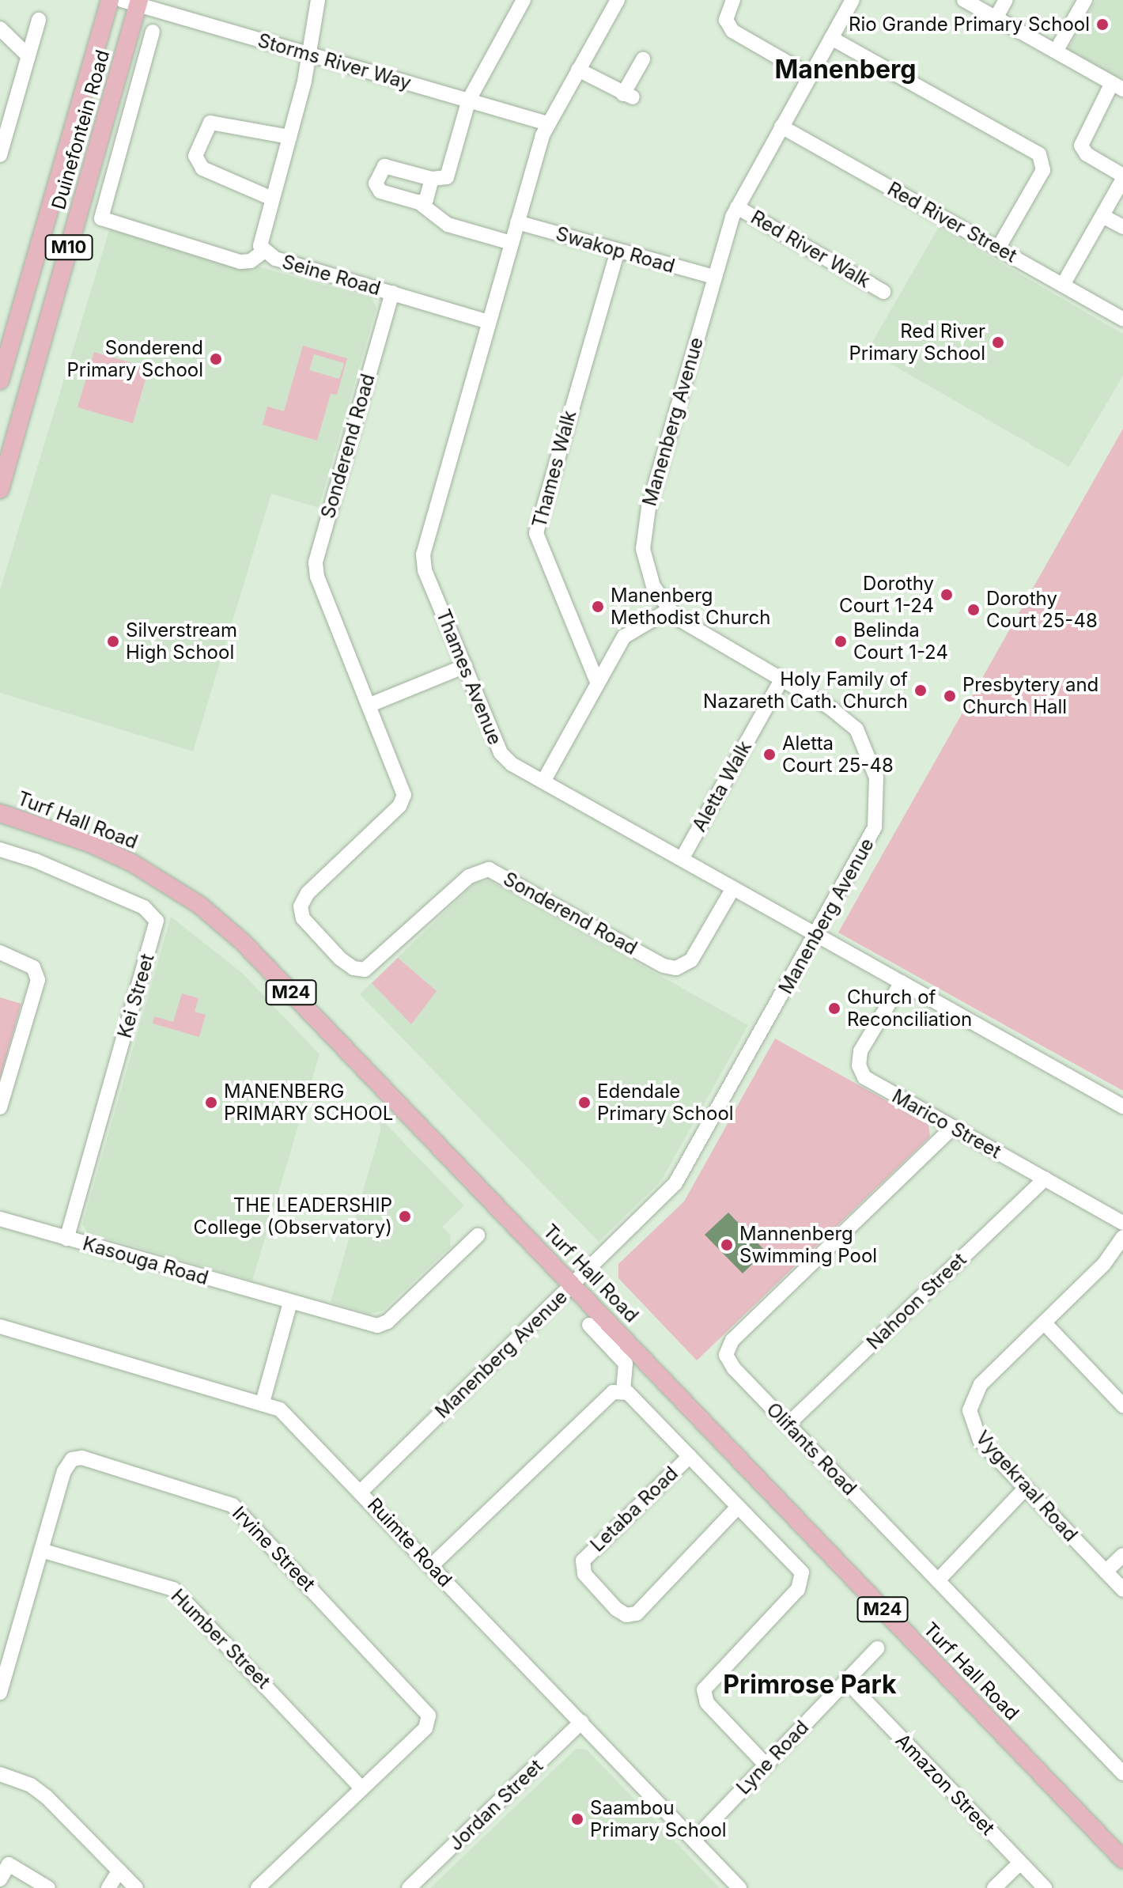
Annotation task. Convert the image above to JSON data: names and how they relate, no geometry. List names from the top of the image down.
{
  "streets": {
    "main road": [
      "Duinefontein Road",
      "M10",
      "Turf Hall Road",
      "M24"
    ],
    "street": [
      "Storms River Way",
      "Red River Street",
      "Red River Walk",
      "Swakop Road",
      "Seine Road",
      "Manenberg Avenue",
      "Sonderend Road",
      "Thames Walk",
      "Thames Avenue",
      "Aletta Walk",
      "Kei Street",
      "Marico Street",
      "Kasouga Road",
      "Nahoon Street",
      "Olifants Road",
      "Vygekraal Road",
      "Letaba Road",
      "Ruimte Road",
      "Irvine Street",
      "Humber Street",
      "Lyne Road",
      "Amazon Street",
      "Jordan Street"
    ]
  },
  "crossings": [
    ["Storms River Way", "Duinefontein Road"],
    ["Storms River Way", "Seine Road"],
    ["Storms River Way", "Thames Avenue"],
    ["Red River Street", "Manenberg Avenue"],
    ["Red River Walk", "Manenberg Avenue"],
    ["Swakop Road", "Manenberg Avenue"],
    ["Swakop Road", "Thames Walk"],
    ["Swakop Road", "Thames Avenue"],
    ["Seine Road", "Sonderend Road"],
    ["Seine Road", "Thames Avenue"],
    ["Manenberg Avenue", "Thames Avenue"],
    ["Manenberg Avenue", "Aletta Walk"],
    ["Manenberg Avenue", "Turf Hall Road"],
    ["Manenberg Avenue", "Ruimte Road"],
    ["Sonderend Road", "Thames Avenue"],
    ["Thames Avenue", "Aletta Walk"],
    ["Thames Avenue", "Marico Street"],
    ["Kei Street", "Kasouga Road"],
    ["Marico Street", "Nahoon Street"],
    ["Marico Street", "Olifants Road"],
    ["Nahoon Street", "Olifants Road"],
    ["Letaba Road", "Lyne Road"],
    ["Ruimte Road", "Lyne Road"],
    ["Ruimte Road", "Jordan Street"],
    ["Irvine Street", "Humber Street"],
    ["Lyne Road", "Amazon Street"]
  ],
  "districts": ["Manenberg", "Primrose Park"],
  "places": [
    "Rio Grande Primary School",
    "Red River Primary School",
    "Sonderend Primary School",
    "Dorothy Court 1-24",
    "Manenberg Methodist Church",
    "Dorothy Court 25-48",
    "Silverstream High School",
    "Belinda Court 1-24",
    "Holy Family of Nazareth Cath. Church",
    "Presbytery and Church Hall",
    "Aletta Court 25-48",
    "Church of Reconciliation",
    "MANENBERG PRIMARY SCHOOL",
    "Edendale Primary School",
    "THE LEADERSHIP College (Observatory)",
    "Mannenberg Swimming Pool",
    "Saambou Primary School"
  ]
}
